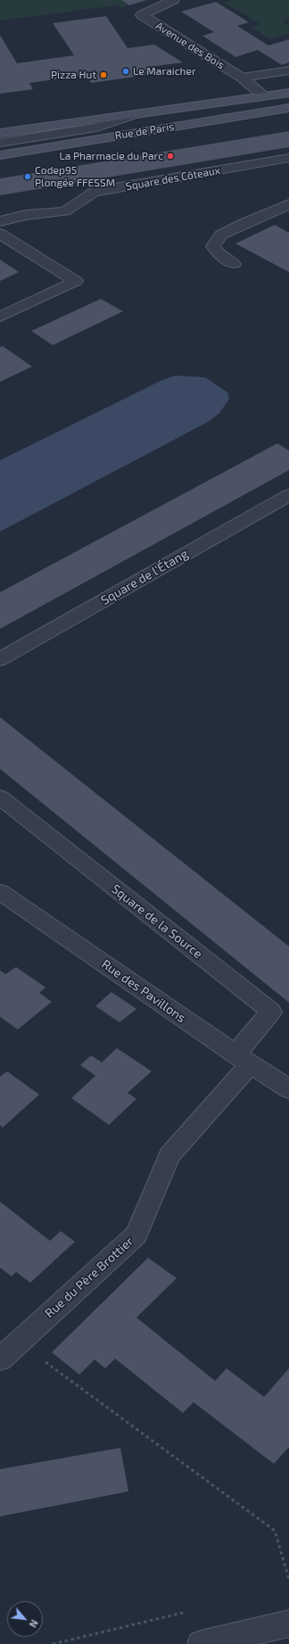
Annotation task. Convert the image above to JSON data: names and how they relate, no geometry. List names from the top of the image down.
{
  "streets": {
    "main road": ["Rue de Paris"],
    "street": [
      "Avenue des Bois",
      "Square des Côteaux",
      "Square de l'Étang",
      "Square de la Source",
      "Rue des Pavillons",
      "Rue du Père Brottier"
    ]
  },
  "crossings": [
    ["Avenue des Bois", "Rue de Paris"],
    ["Square de la Source", "Rue des Pavillons"],
    ["Square de la Source", "Rue du Père Brottier"],
    ["Rue des Pavillons", "Rue du Père Brottier"]
  ],
  "places": [
    "Le Maraicher",
    "Pizza Hut",
    "La Pharmacie du Parc",
    "Codep95 Plongée FFESSM"
  ],
  "north": "bottom right"
}
